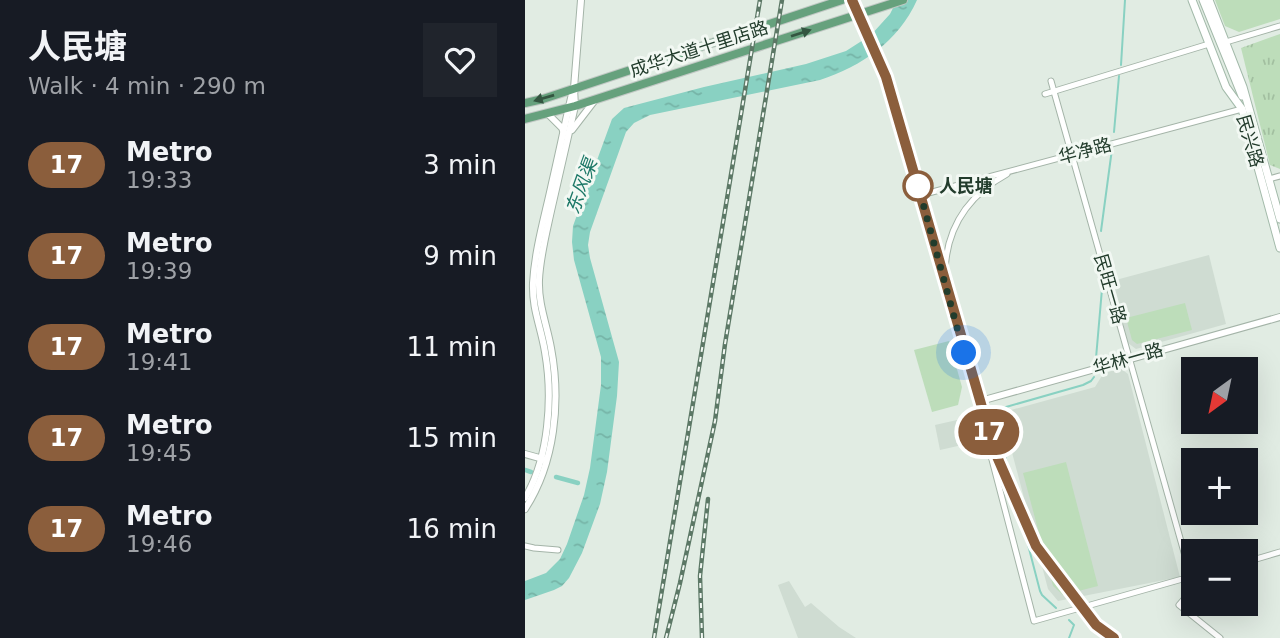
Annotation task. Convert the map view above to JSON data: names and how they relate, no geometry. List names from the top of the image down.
{
  "streets": {
    "main road": ["成华大道十里店路", "民兴路"],
    "street": ["华净路", "民旺一路", "华林一路"]
  },
  "crossings": [
    ["民兴路", "华净路"],
    ["华净路", "民旺一路"],
    ["民旺一路", "华林一路"]
  ],
  "water": ["东风渠"],
  "places": ["人民塘"],
  "lines": ["metro line 17"],
  "north": "bottom left",
  "page": {
    "heading": ["人民塘", "Walk · 4 min · 290 m"],
    "on_map": "17",
    "list": [
      {
        "mark": "17",
        "name": "Metro",
        "note": "19:33",
        "value": "3 min"
      },
      {
        "mark": "17",
        "name": "Metro",
        "note": "19:39",
        "value": "9 min"
      },
      {
        "mark": "17",
        "name": "Metro",
        "note": "19:41",
        "value": "11 min"
      },
      {
        "mark": "17",
        "name": "Metro",
        "note": "19:45",
        "value": "15 min"
      },
      {
        "mark": "17",
        "name": "Metro",
        "note": "19:46",
        "value": "16 min"
      }
    ],
    "map_buttons": ["+", "−"]
  }
}
